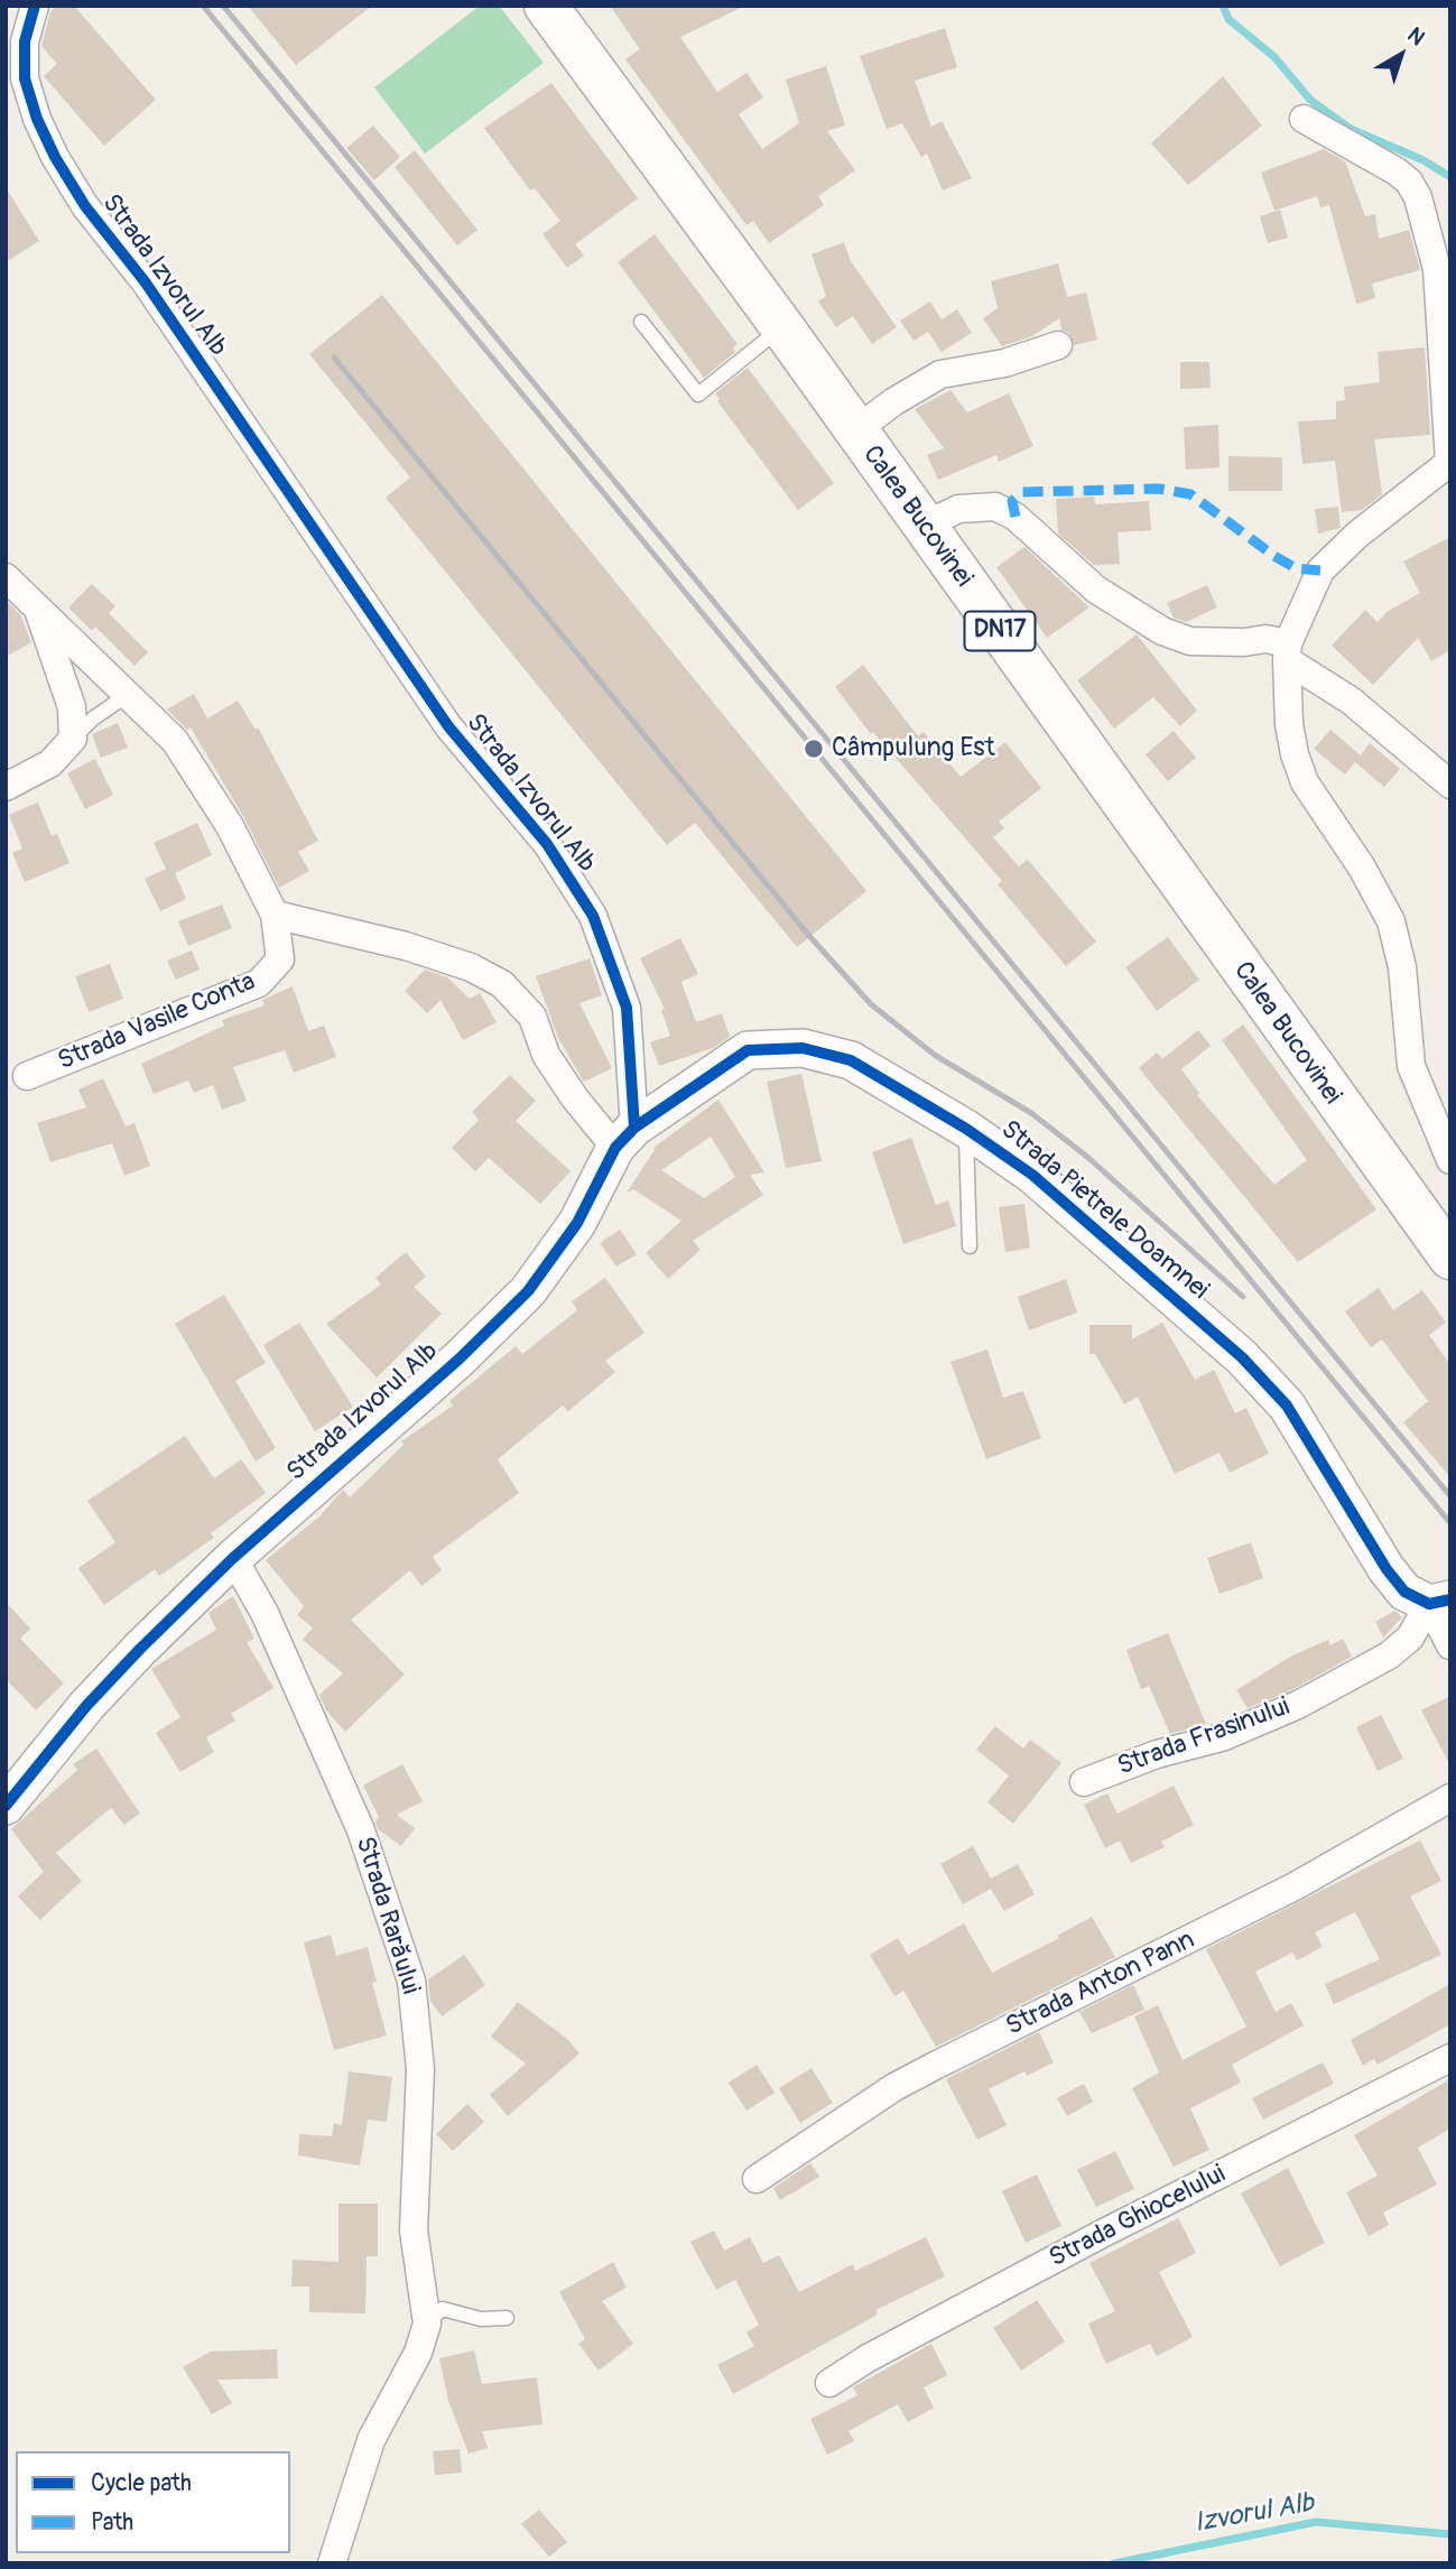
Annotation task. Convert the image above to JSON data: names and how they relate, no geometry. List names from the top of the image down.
{
  "streets": {
    "highway": ["Calea Bucovinei", "DN17"],
    "street": [
      "Strada Izvorul Alb",
      "Strada Vasile Conta",
      "Strada Pietrele Doamnei",
      "Strada Frasinului",
      "Strada Rarăului",
      "Strada Anton Pann",
      "Strada Ghiocelului"
    ]
  },
  "crossings": [
    ["Strada Izvorul Alb", "Strada Pietrele Doamnei"],
    ["Strada Izvorul Alb", "Strada Rarăului"],
    ["Strada Pietrele Doamnei", "Strada Frasinului"]
  ],
  "water": ["Izvorul Alb"],
  "places": ["Câmpulung Est"],
  "legend": ["Cycle path", "Path"],
  "north": "top right"
}
